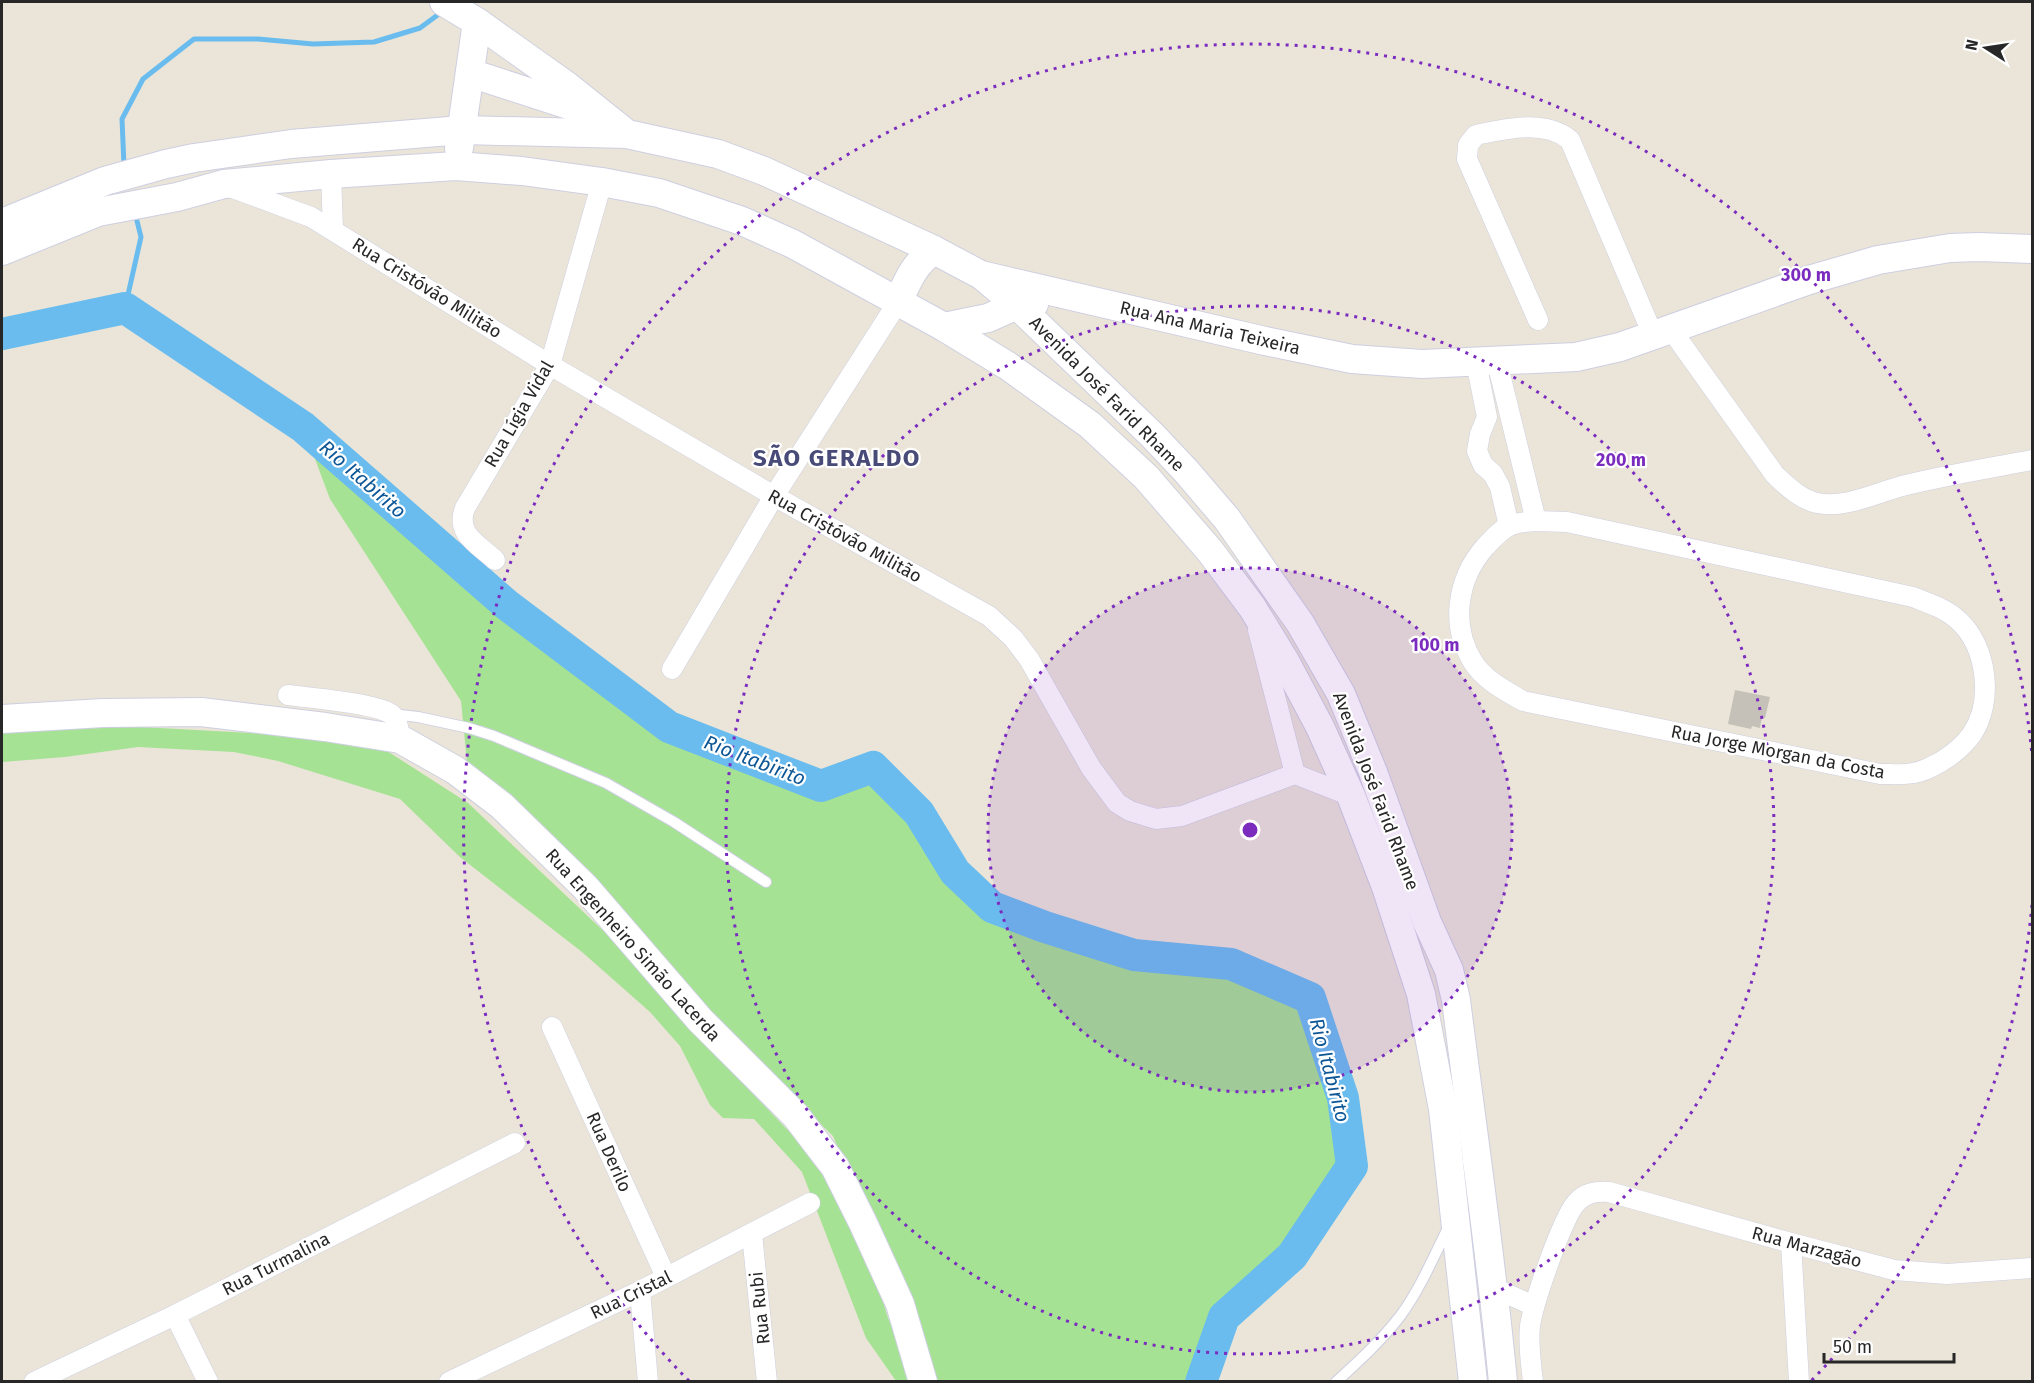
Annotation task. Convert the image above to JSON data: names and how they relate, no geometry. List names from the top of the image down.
{
  "streets": {
    "street": [
      "Rua Cristóvão Militão",
      "Rua Ana Maria Teixeira",
      "Avenida José Farid Rhame",
      "Rua Lígia Vidal",
      "Rua Jorge Morgan da Costa",
      "Rua Engenheiro Simão Lacerda",
      "Rua Derilo",
      "Rua Marzagão",
      "Rua Turmalina",
      "Rua Cristal",
      "Rua Rubi"
    ]
  },
  "crossings": [
    ["Rua Cristóvão Militão", "Rua Lígia Vidal"],
    ["Rua Ana Maria Teixeira", "Avenida José Farid Rhame"],
    ["Rua Derilo", "Rua Cristal"],
    ["Rua Cristal", "Rua Rubi"]
  ],
  "districts": ["SÃO GERALDO"],
  "water": ["Rio Itabirito"],
  "scale_bar": "50 m",
  "north": "left",
  "rings": ["300 m", "200 m", "100 m"]
}
